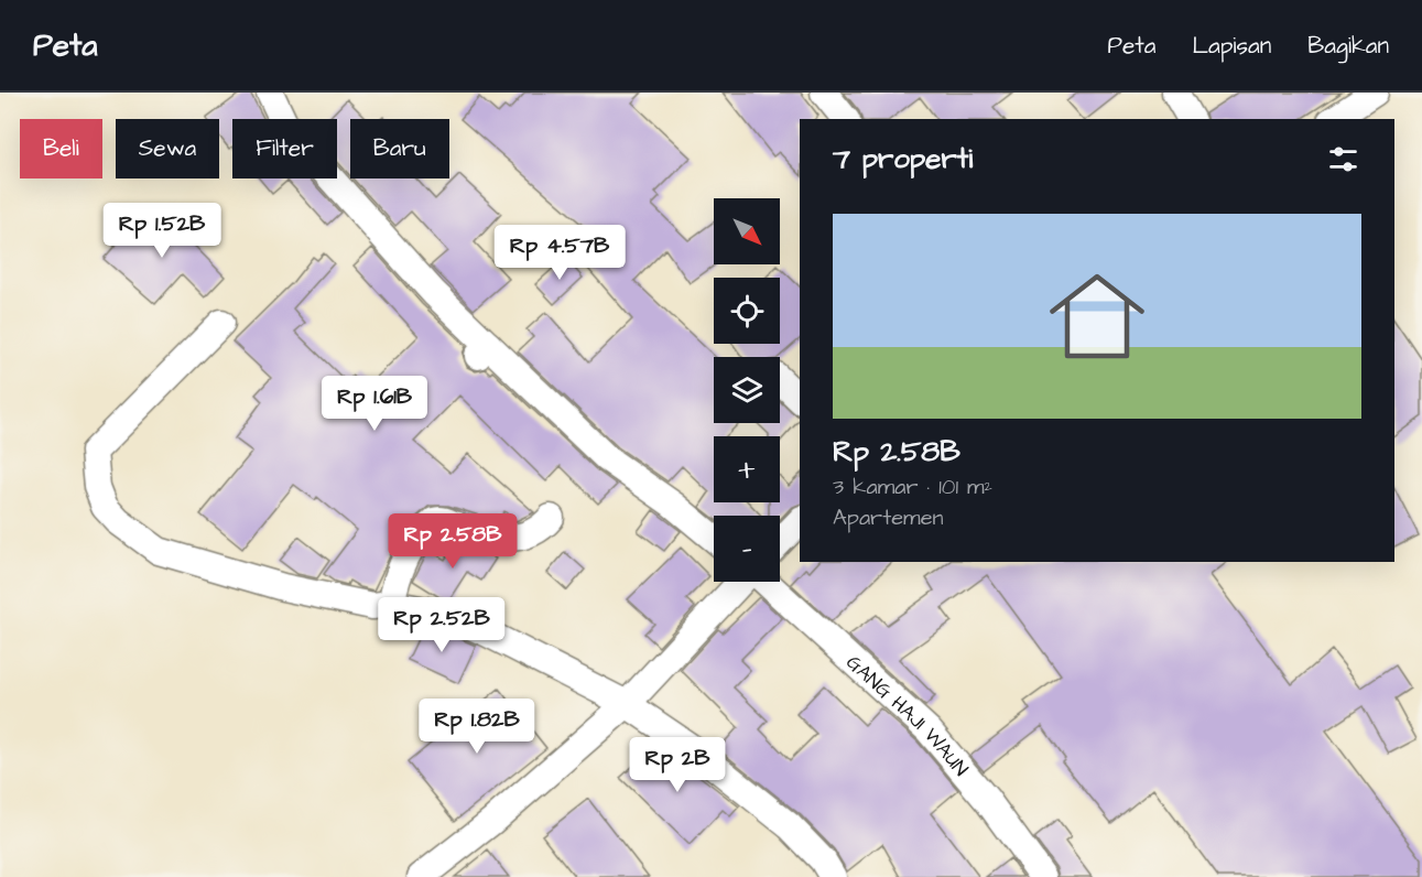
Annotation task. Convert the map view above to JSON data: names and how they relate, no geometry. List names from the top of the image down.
{
  "streets": {
    "street": ["GANG HAJI WAUN"]
  },
  "north": "bottom right",
  "page": {
    "header": "Peta",
    "nav": ["Peta", "Lapisan", "Bagikan"],
    "chip": [
      "Beli",
      "Sewa",
      "Filter",
      "Baru"
    ],
    "heading": "7 properti",
    "map_buttons": ["+", "−"],
    "list": [
      {
        "name": "Rp 2.58B",
        "note": "3 kamar · 101 m² · Apartemen"
      }
    ],
    "price": [
      "Rp 1.52B",
      "Rp 4.57B",
      "Rp 1.61B",
      "Rp 2.58B",
      "Rp 2.52B",
      "Rp 1.82B",
      "Rp 2B"
    ]
  }
}
